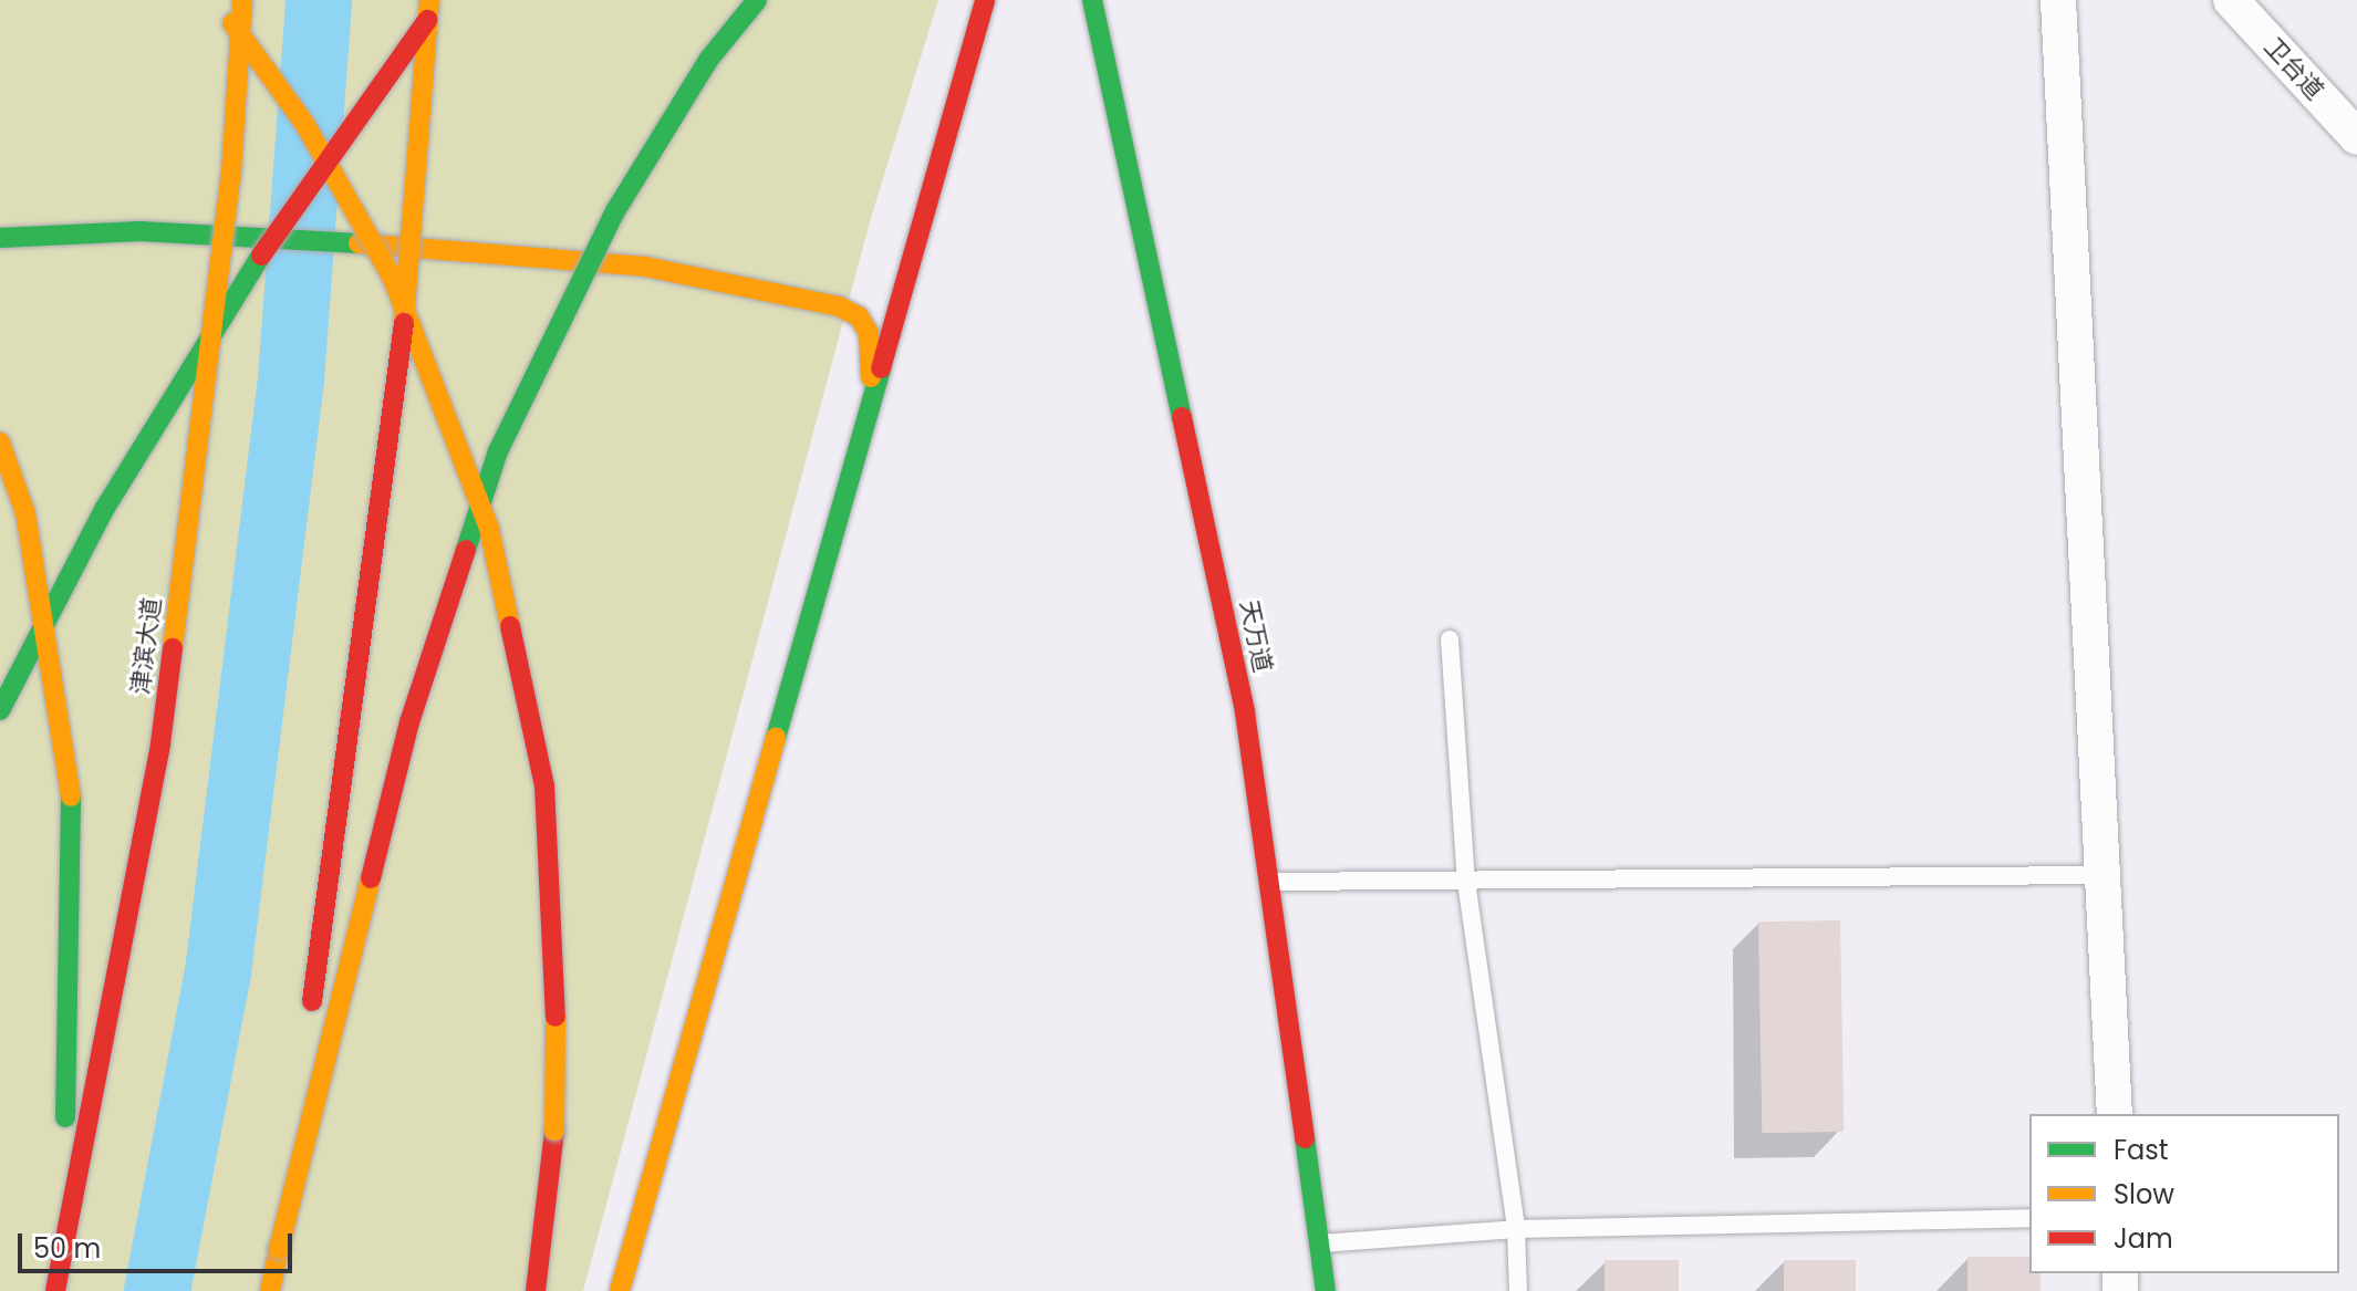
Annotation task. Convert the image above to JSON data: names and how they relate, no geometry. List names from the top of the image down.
{
  "streets": {
    "main road": ["天万道", "津滨大道"],
    "street": ["卫台道"]
  },
  "legend": ["Fast", "Slow", "Jam"],
  "scale_bar": "50 m"
}
